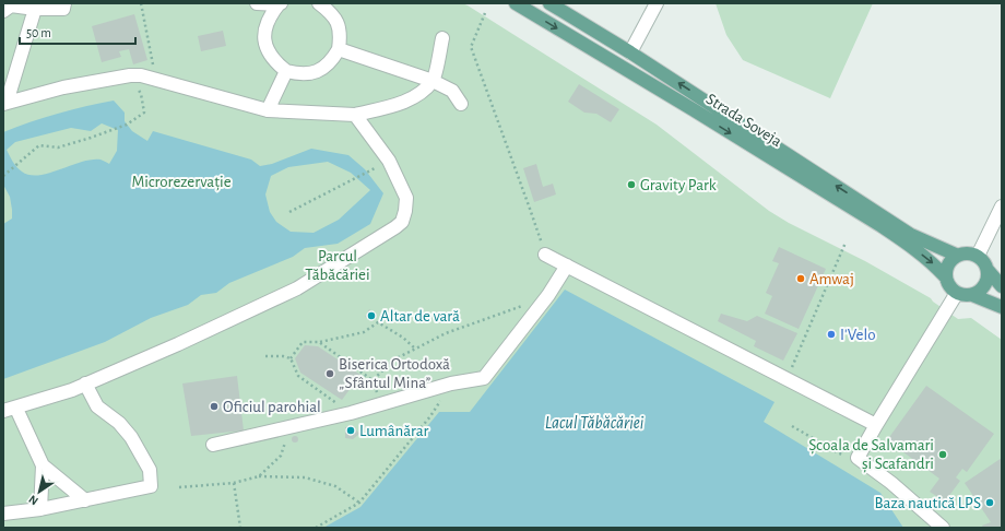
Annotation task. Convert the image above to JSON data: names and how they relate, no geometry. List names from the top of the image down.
{
  "streets": {
    "main road": ["Strada Soveja"]
  },
  "water": ["Lacul Tăbăcăriei"],
  "parks": ["Microrezervație", "Parcul Tăbăcăriei"],
  "places": [
    "Gravity Park",
    "Amwaj",
    "Altar de vară",
    "I'Velo",
    "Biserica Ortodoxă „Sfântul Mina”",
    "Oficiul parohial",
    "Lumânărar",
    "Școala de Salvamari și Scafandri",
    "Baza nautică LPS"
  ],
  "scale_bar": "50 m",
  "north": "bottom left"
}
